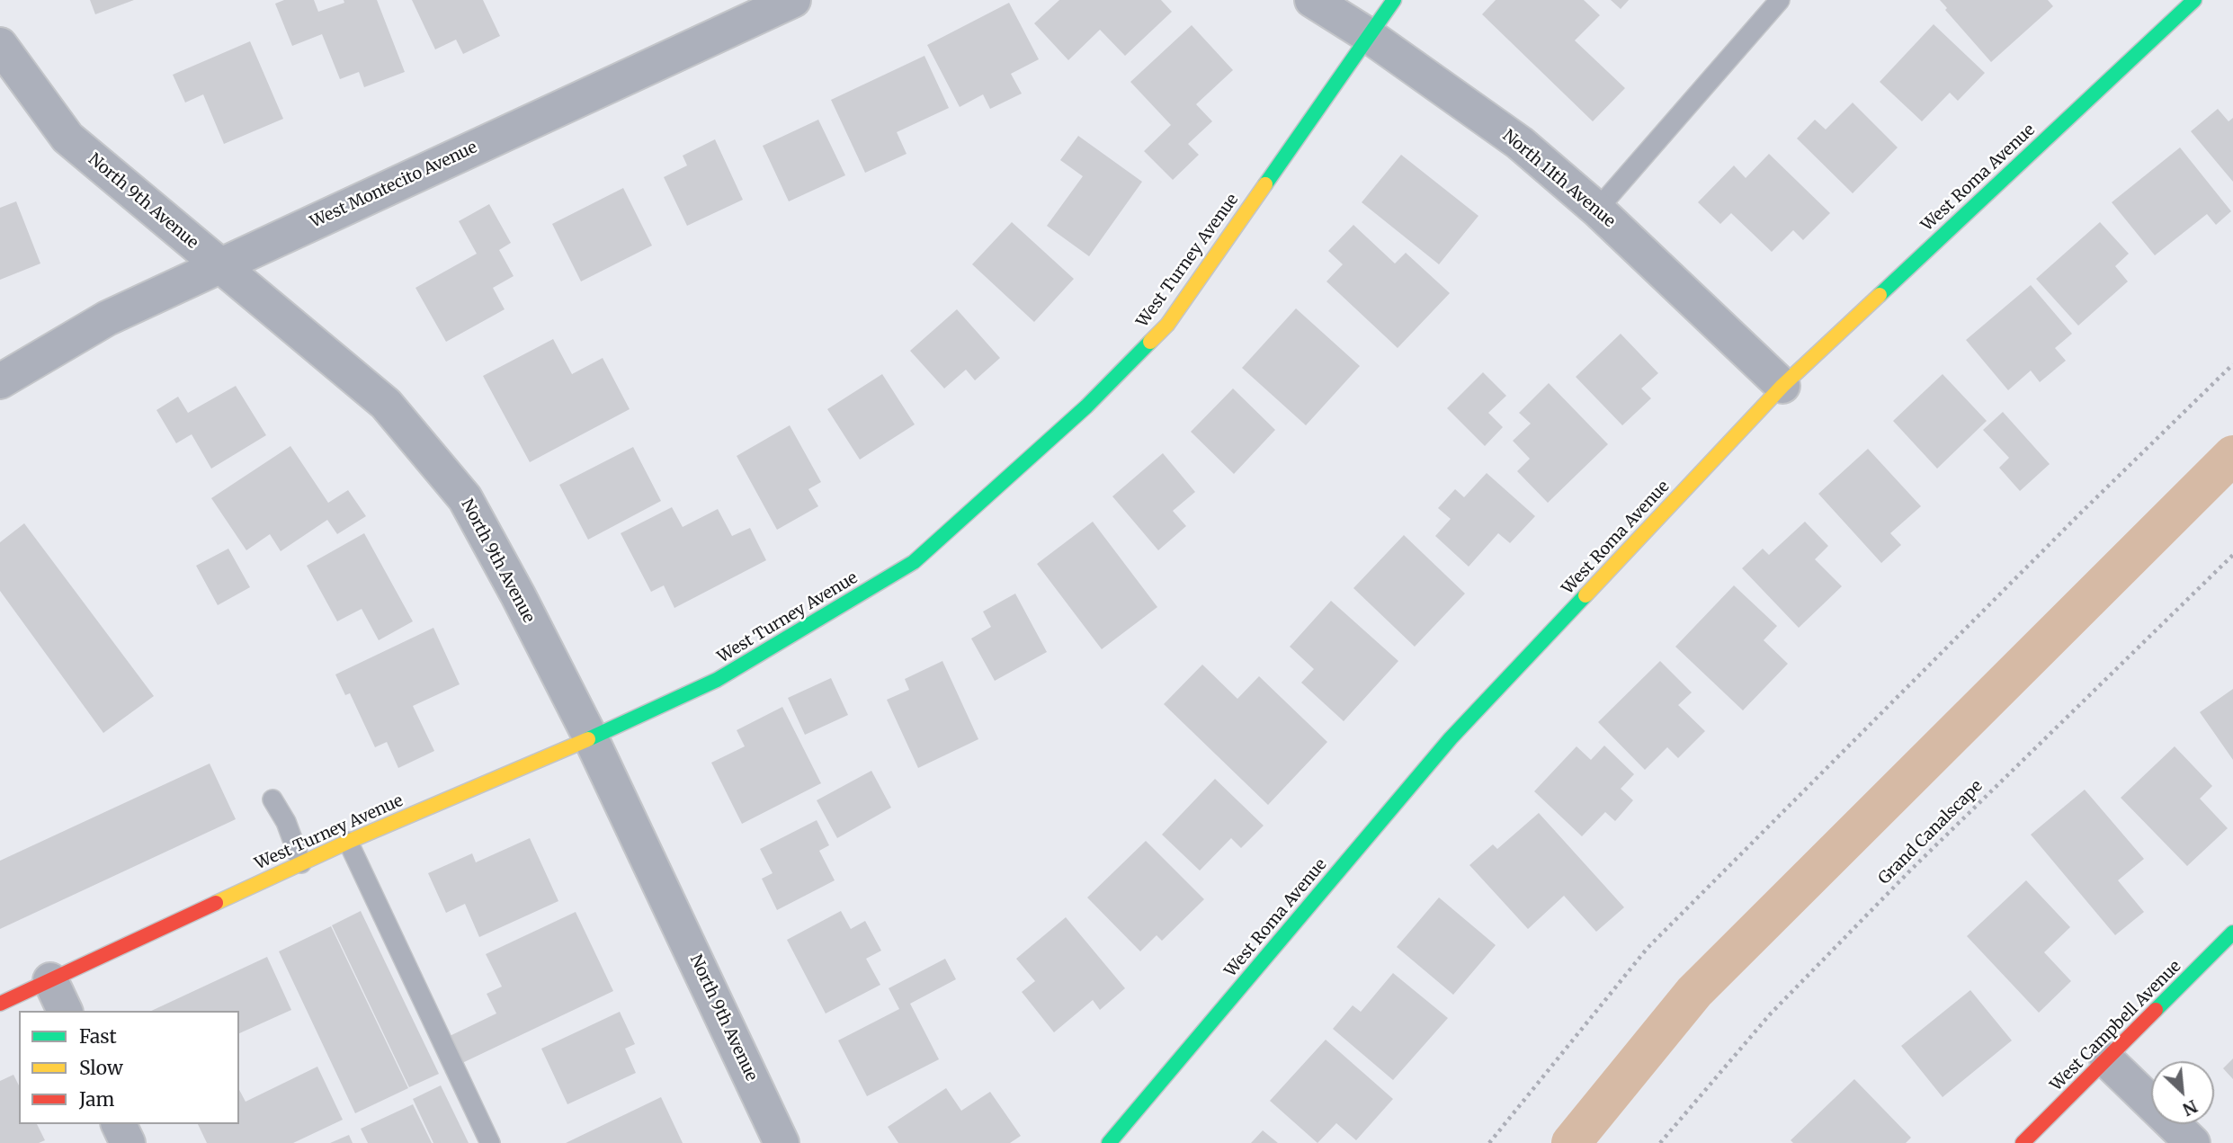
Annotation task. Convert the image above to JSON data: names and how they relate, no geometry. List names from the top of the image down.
{
  "streets": {
    "street": [
      "West Roma Avenue",
      "North 11th Avenue",
      "West Montecito Avenue",
      "North 9th Avenue",
      "West Turney Avenue",
      "West Campbell Avenue"
    ],
    "path": ["Grand Canalscape"]
  },
  "crossings": [
    ["West Roma Avenue", "North 11th Avenue"],
    ["North 11th Avenue", "West Turney Avenue"],
    ["West Montecito Avenue", "North 9th Avenue"],
    ["North 9th Avenue", "West Turney Avenue"]
  ],
  "legend": ["Fast", "Slow", "Jam"],
  "north": "bottom right"
}
